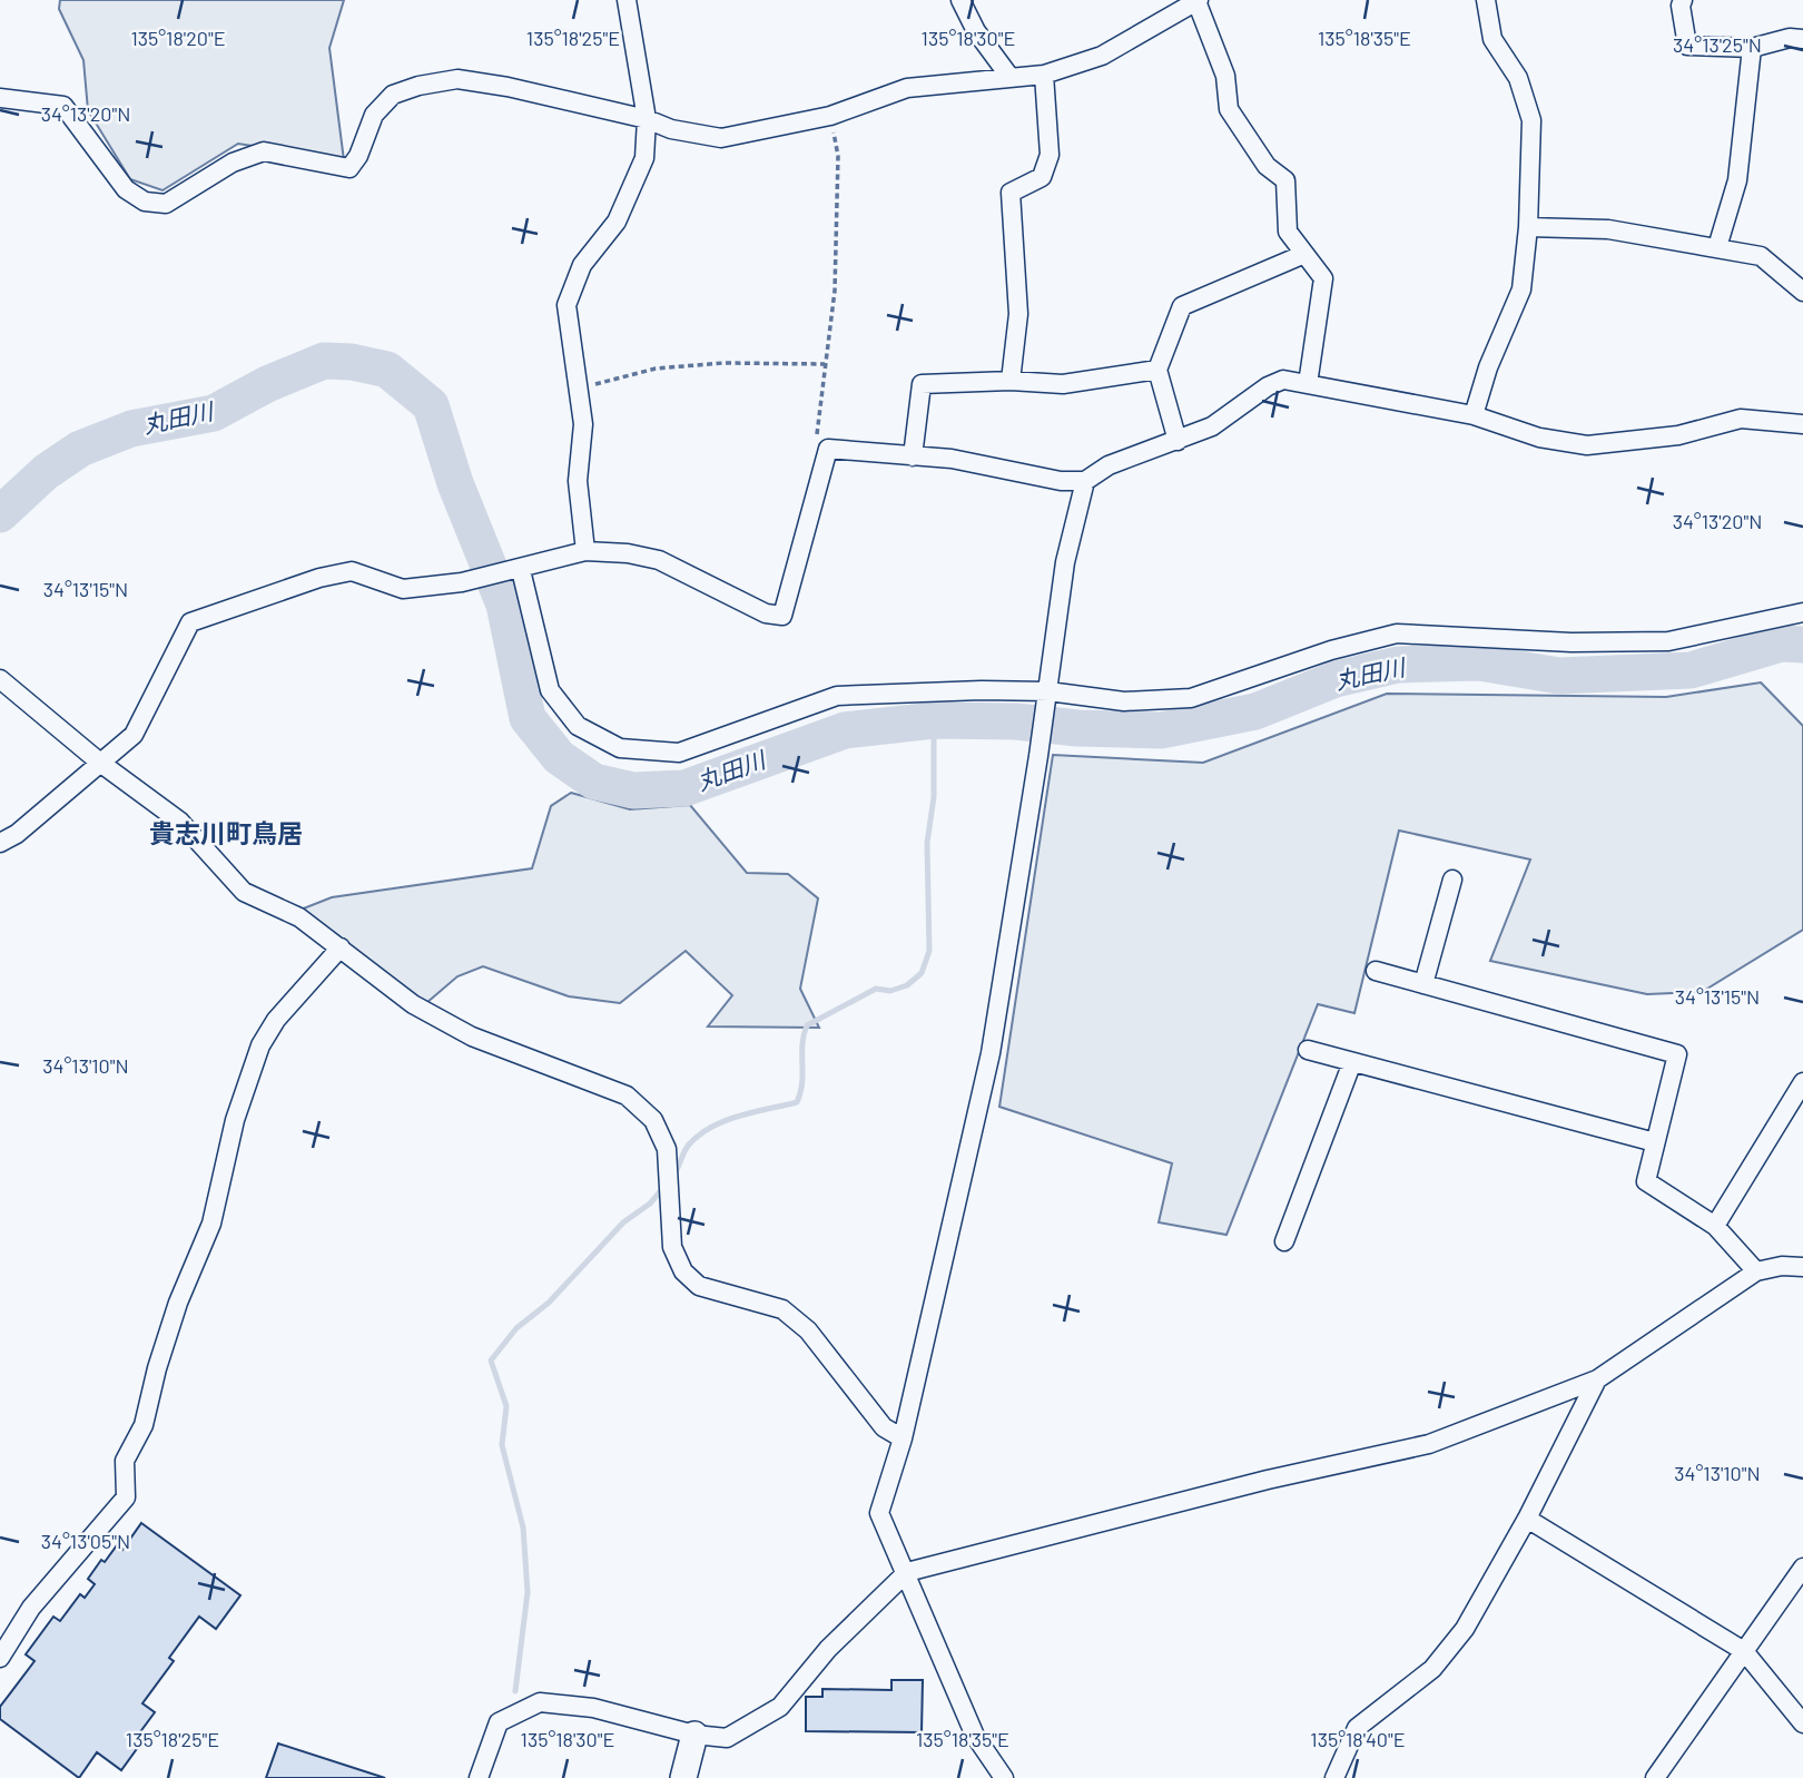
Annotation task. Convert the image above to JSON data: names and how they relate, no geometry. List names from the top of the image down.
{
  "districts": ["貴志川町鳥居"],
  "water": ["丸田川"],
  "coordinates": [
    "135°18'20\"E",
    "135°18'25\"E",
    "135°18'30\"E",
    "135°18'35\"E",
    "34°13'25\"N",
    "34°13'20\"N",
    "34°13'15\"N",
    "34°13'10\"N",
    "34°13'05\"N",
    "135°18'40\"E"
  ]
}
